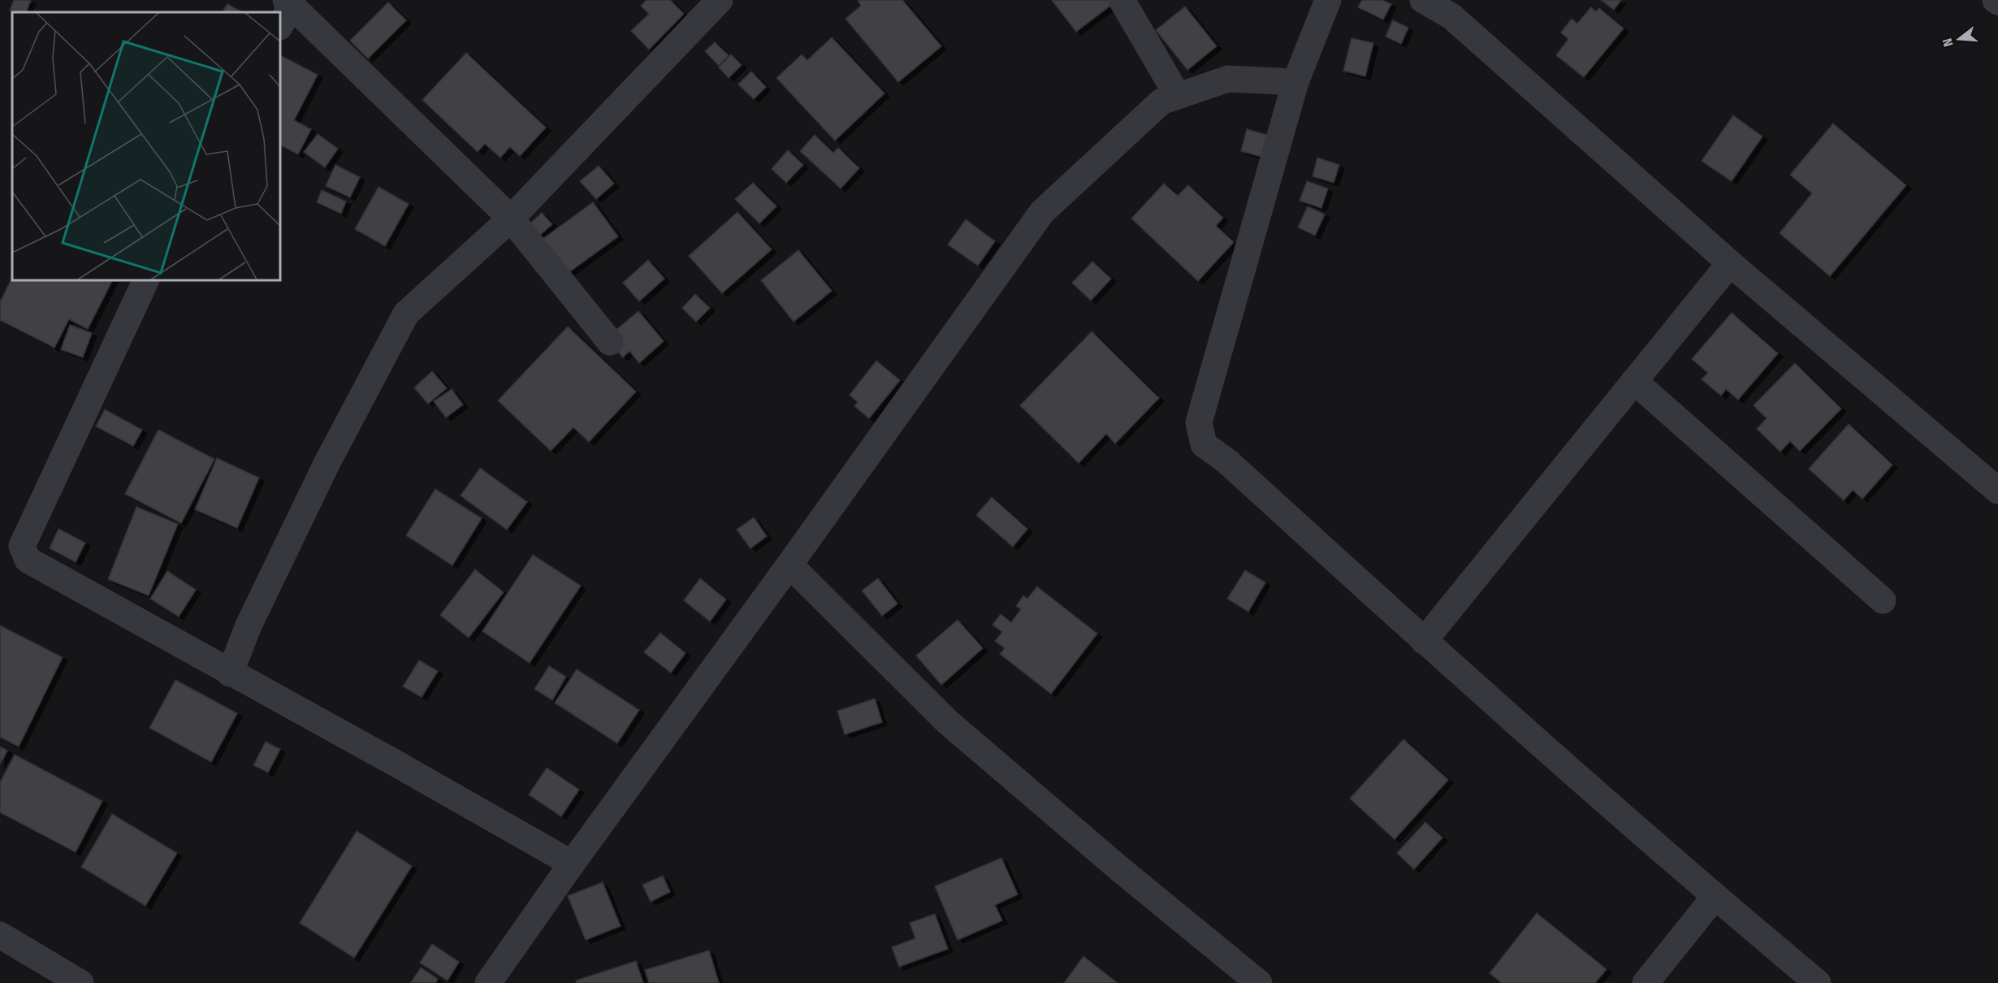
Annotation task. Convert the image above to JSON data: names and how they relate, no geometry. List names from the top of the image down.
{
  "north": "left"
}
